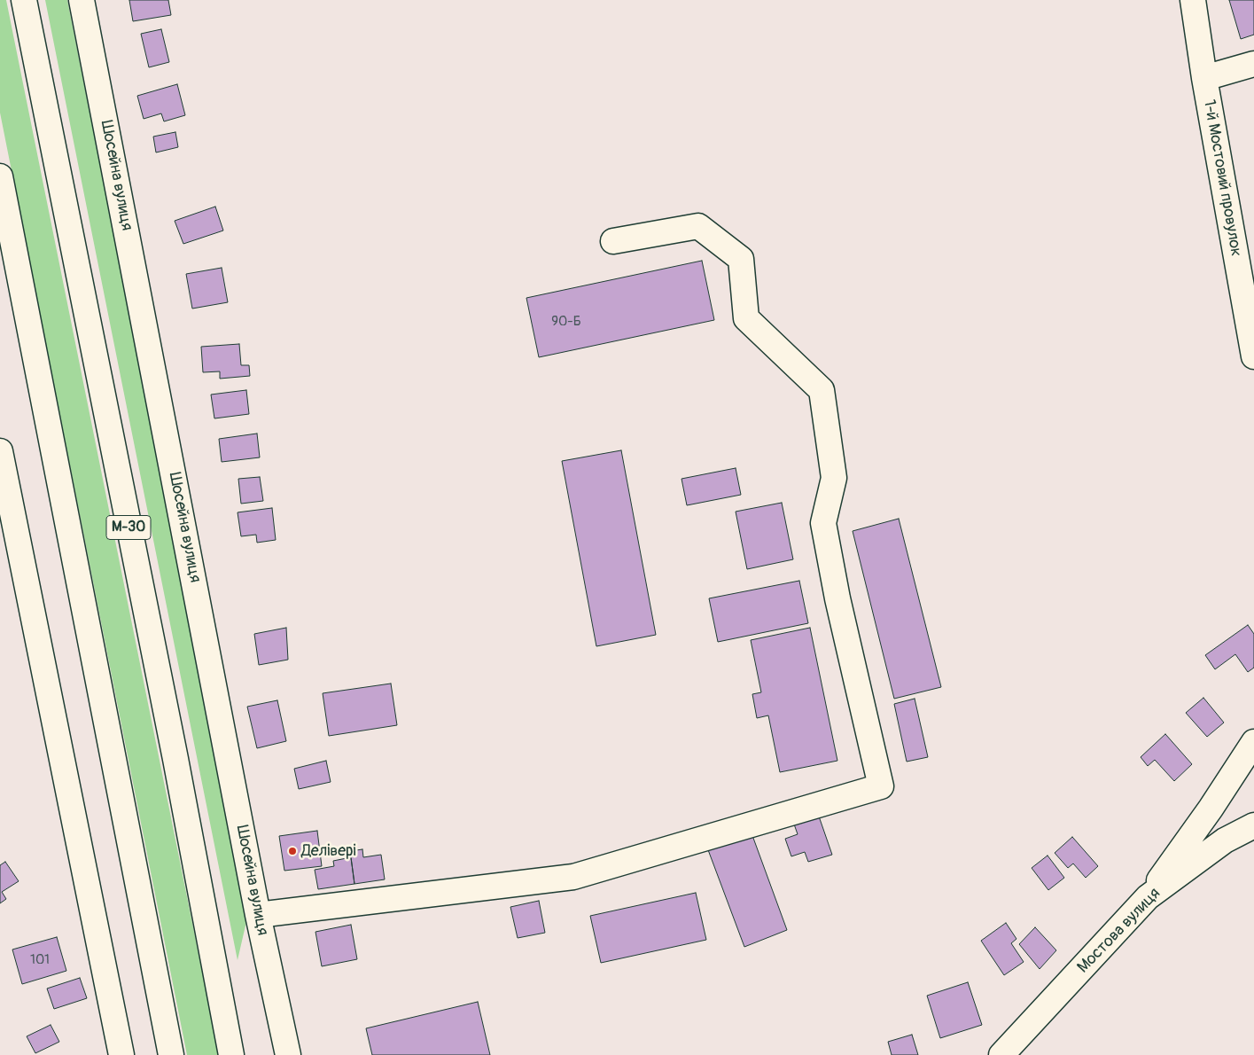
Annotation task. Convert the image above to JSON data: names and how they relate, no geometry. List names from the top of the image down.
{
  "streets": {
    "main road": [
      "Шосейна вулиця",
      "1-й Мостовий провулок",
      "М-30",
      "Мостова вулиця"
    ]
  },
  "places": ["Делівері"],
  "house_numbers": ["90-Б", "101"]
}
